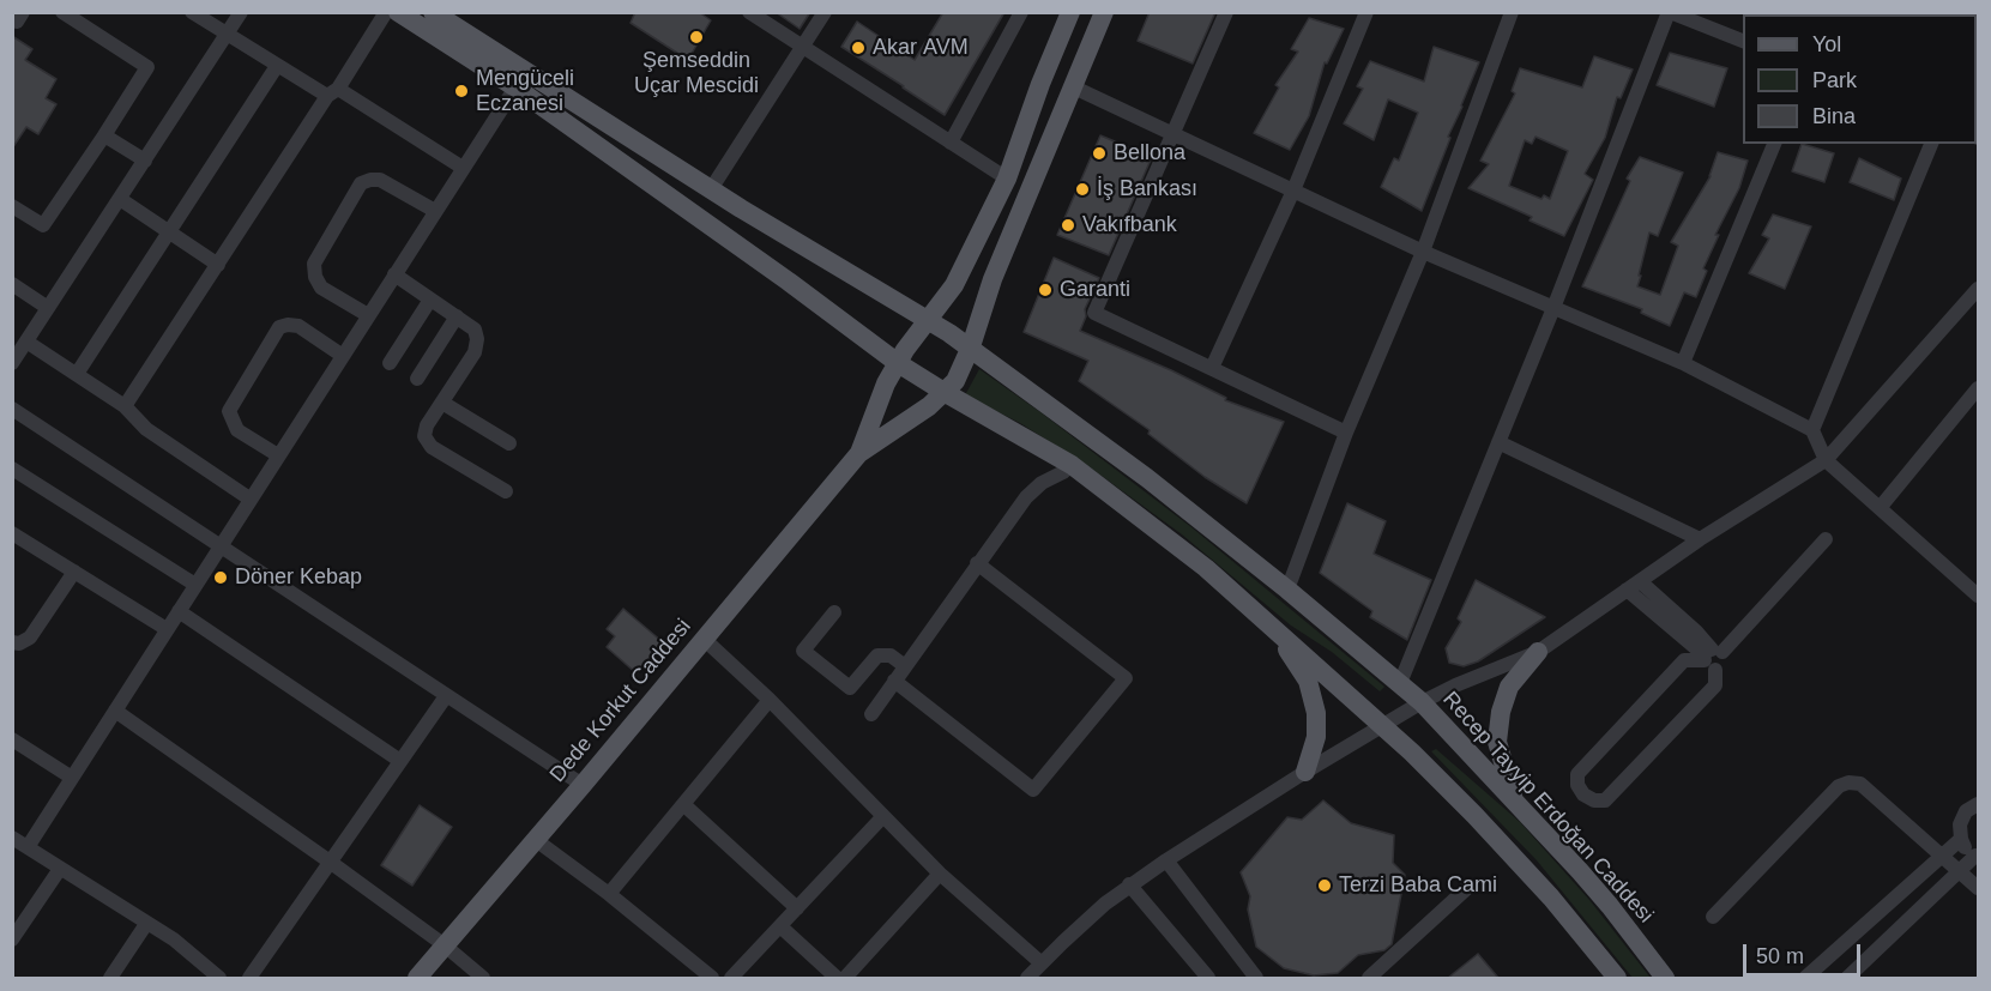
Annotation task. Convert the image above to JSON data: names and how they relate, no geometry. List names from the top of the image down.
{
  "streets": {
    "main road": ["Dede Korkut Caddesi", "Recep Tayyip Erdoğan Caddesi"]
  },
  "crossings": [
    ["Dede Korkut Caddesi", "Recep Tayyip Erdoğan Caddesi"]
  ],
  "places": [
    "Şemseddin Uçar Mescidi",
    "Akar AVM",
    "Mengüceli Eczanesi",
    "Bellona",
    "İş Bankası",
    "Vakıfbank",
    "Garanti",
    "Döner Kebap",
    "Terzi Baba Cami"
  ],
  "legend": ["Yol", "Park", "Bina"],
  "scale_bar": "50 m"
}
